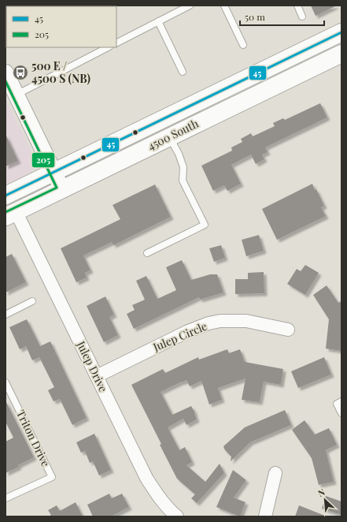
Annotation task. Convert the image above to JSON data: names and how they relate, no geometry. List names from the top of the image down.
{
  "streets": {
    "main road": ["4500 South"],
    "street": ["Julep Circle", "Julep Drive"],
    "lane": ["Triton Drive"]
  },
  "crossings": [
    ["4500 South", "Julep Drive"],
    ["Julep Circle", "Julep Drive"]
  ],
  "places": {
    "bus stop": ["500 E / 4500 S (NB)"]
  },
  "lines": ["transit line 45", "transit line 205"],
  "legend": ["45", "205"],
  "scale_bar": "50 m",
  "north": "top left"
}
